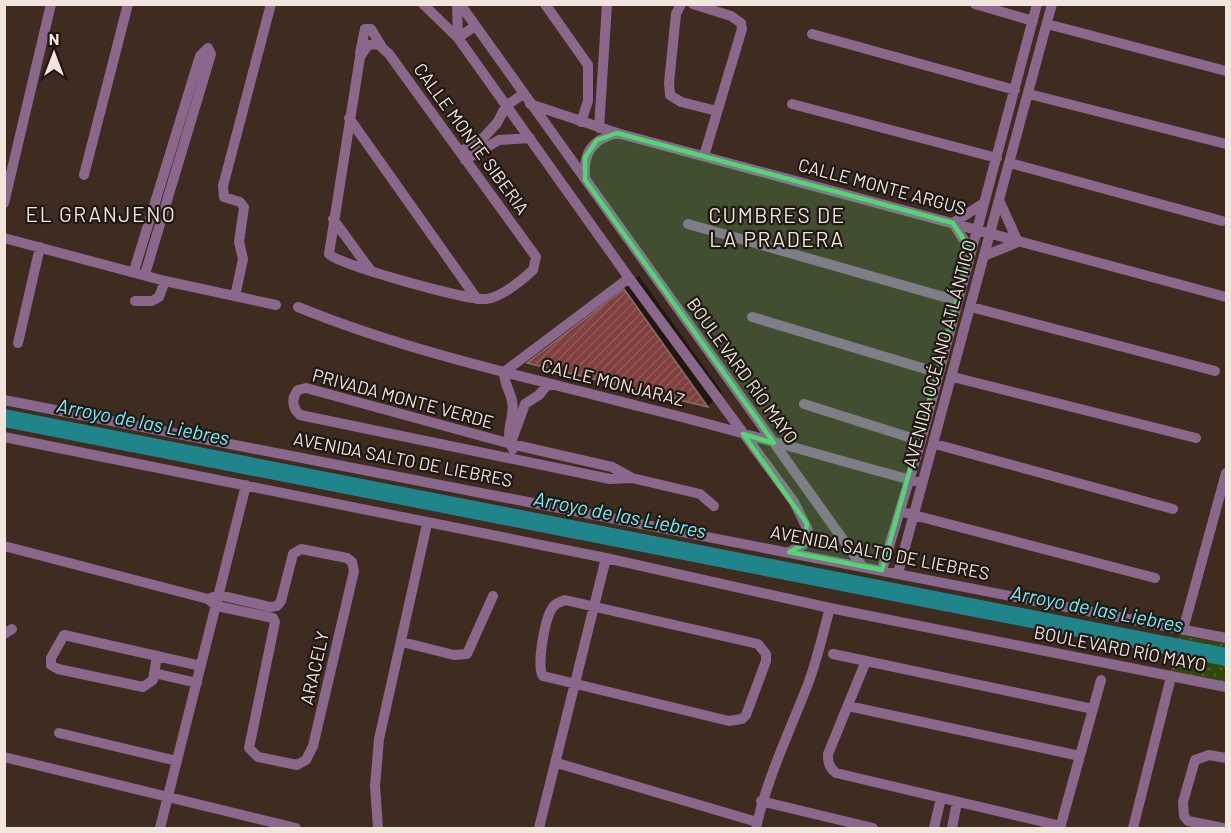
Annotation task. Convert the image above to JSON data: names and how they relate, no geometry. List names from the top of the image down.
{
  "streets": {
    "street": [
      "CALLE MONTE SIBERIA",
      "CALLE MONTE ARGUS",
      "AVENIDA OCÉANO ATLÁNTICO",
      "BOULEVARD RÍO MAYO",
      "CALLE MONJARAZ",
      "PRIVADA MONTE VERDE",
      "AVENIDA SALTO DE LIEBRES",
      "ARACELY"
    ]
  },
  "crossings": [
    ["CALLE MONTE ARGUS", "AVENIDA OCÉANO ATLÁNTICO"],
    ["CALLE MONTE ARGUS", "BOULEVARD RÍO MAYO"],
    ["AVENIDA OCÉANO ATLÁNTICO", "CALLE MONJARAZ"],
    ["AVENIDA OCÉANO ATLÁNTICO", "AVENIDA SALTO DE LIEBRES"],
    ["BOULEVARD RÍO MAYO", "CALLE MONJARAZ"],
    ["BOULEVARD RÍO MAYO", "AVENIDA SALTO DE LIEBRES"],
    ["CALLE MONJARAZ", "PRIVADA MONTE VERDE"]
  ],
  "districts": ["EL GRANJENO", "CUMBRES DE LA PRADERA"],
  "water": ["Arroyo de las Liebres"],
  "north": "top"
}
